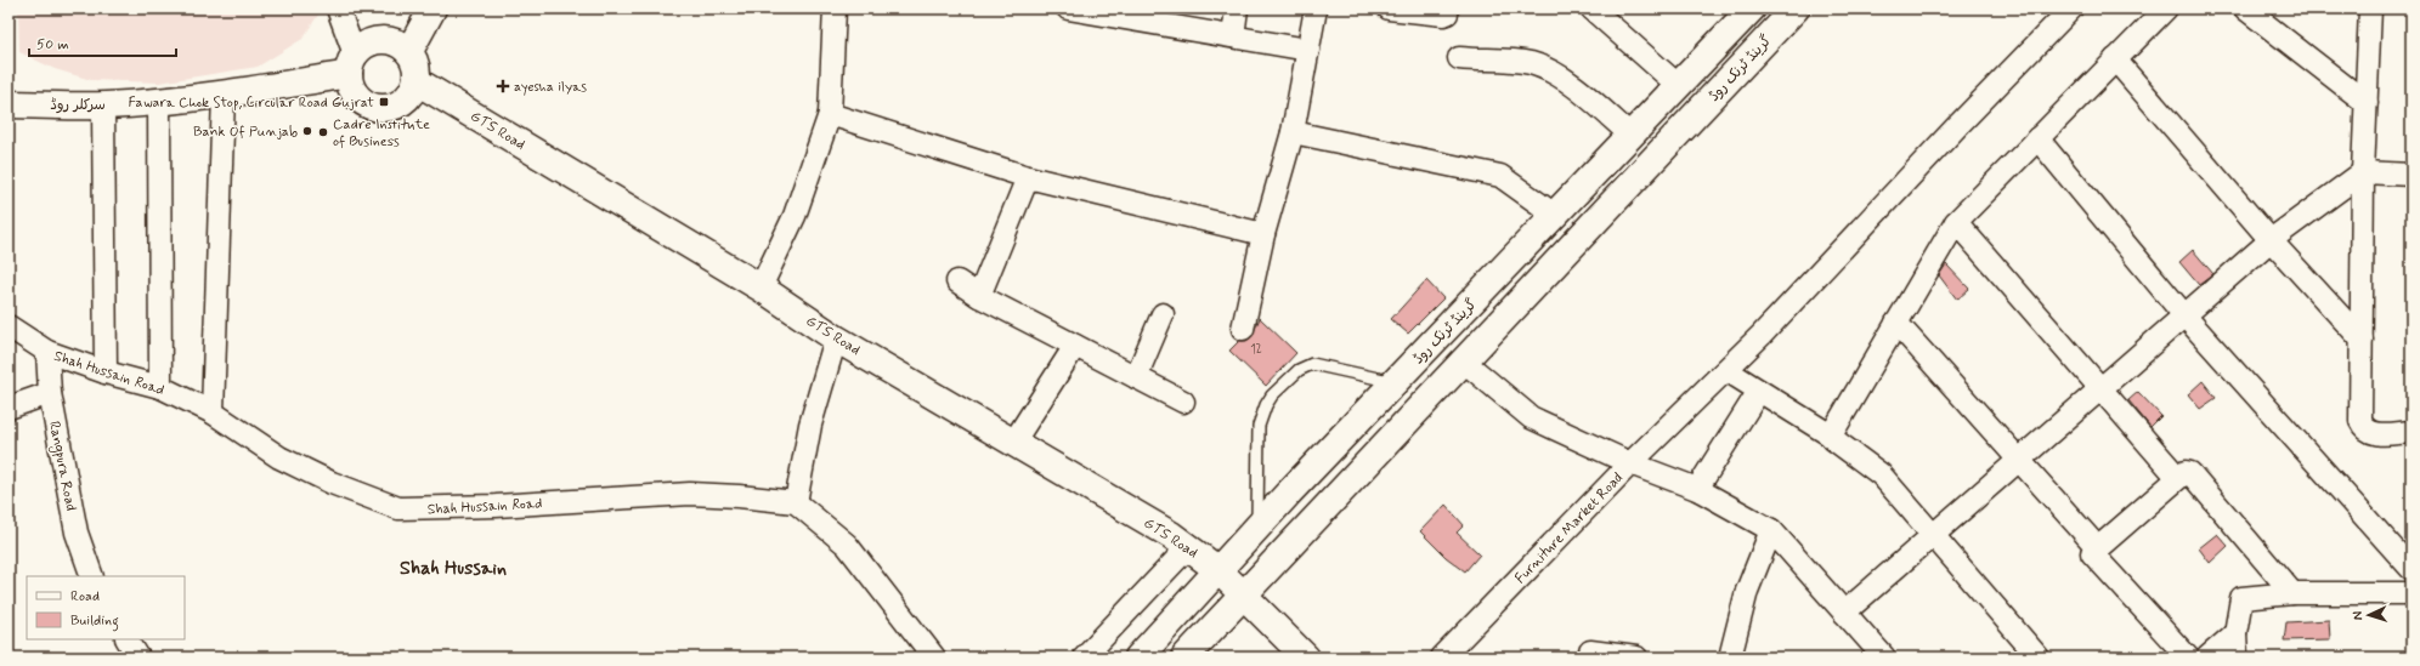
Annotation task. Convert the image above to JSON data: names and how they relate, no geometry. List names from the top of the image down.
{
  "streets": {
    "main road": ["گرینڈ ٹرنک روڈ", "سرکلر روڈ", "GTS Road"],
    "street": ["Shah Hussain Road", "Rangpura Road", "Furniture Market Road"]
  },
  "crossings": [
    ["گرینڈ ٹرنک روڈ", "GTS Road"],
    ["سرکلر روڈ", "GTS Road"],
    ["Shah Hussain Road", "Rangpura Road"]
  ],
  "districts": ["Shah Hussain"],
  "places": {
    "health": ["ayesha ilyas"],
    "transit": ["Fawara Chok Stop, Circular Road Gujrat"],
    "other": ["Bank Of Punjab", "Cadre Institute of Business"]
  },
  "house_numbers": ["12"],
  "legend": ["Road", "Building"],
  "scale_bar": "50 m",
  "north": "left"
}
